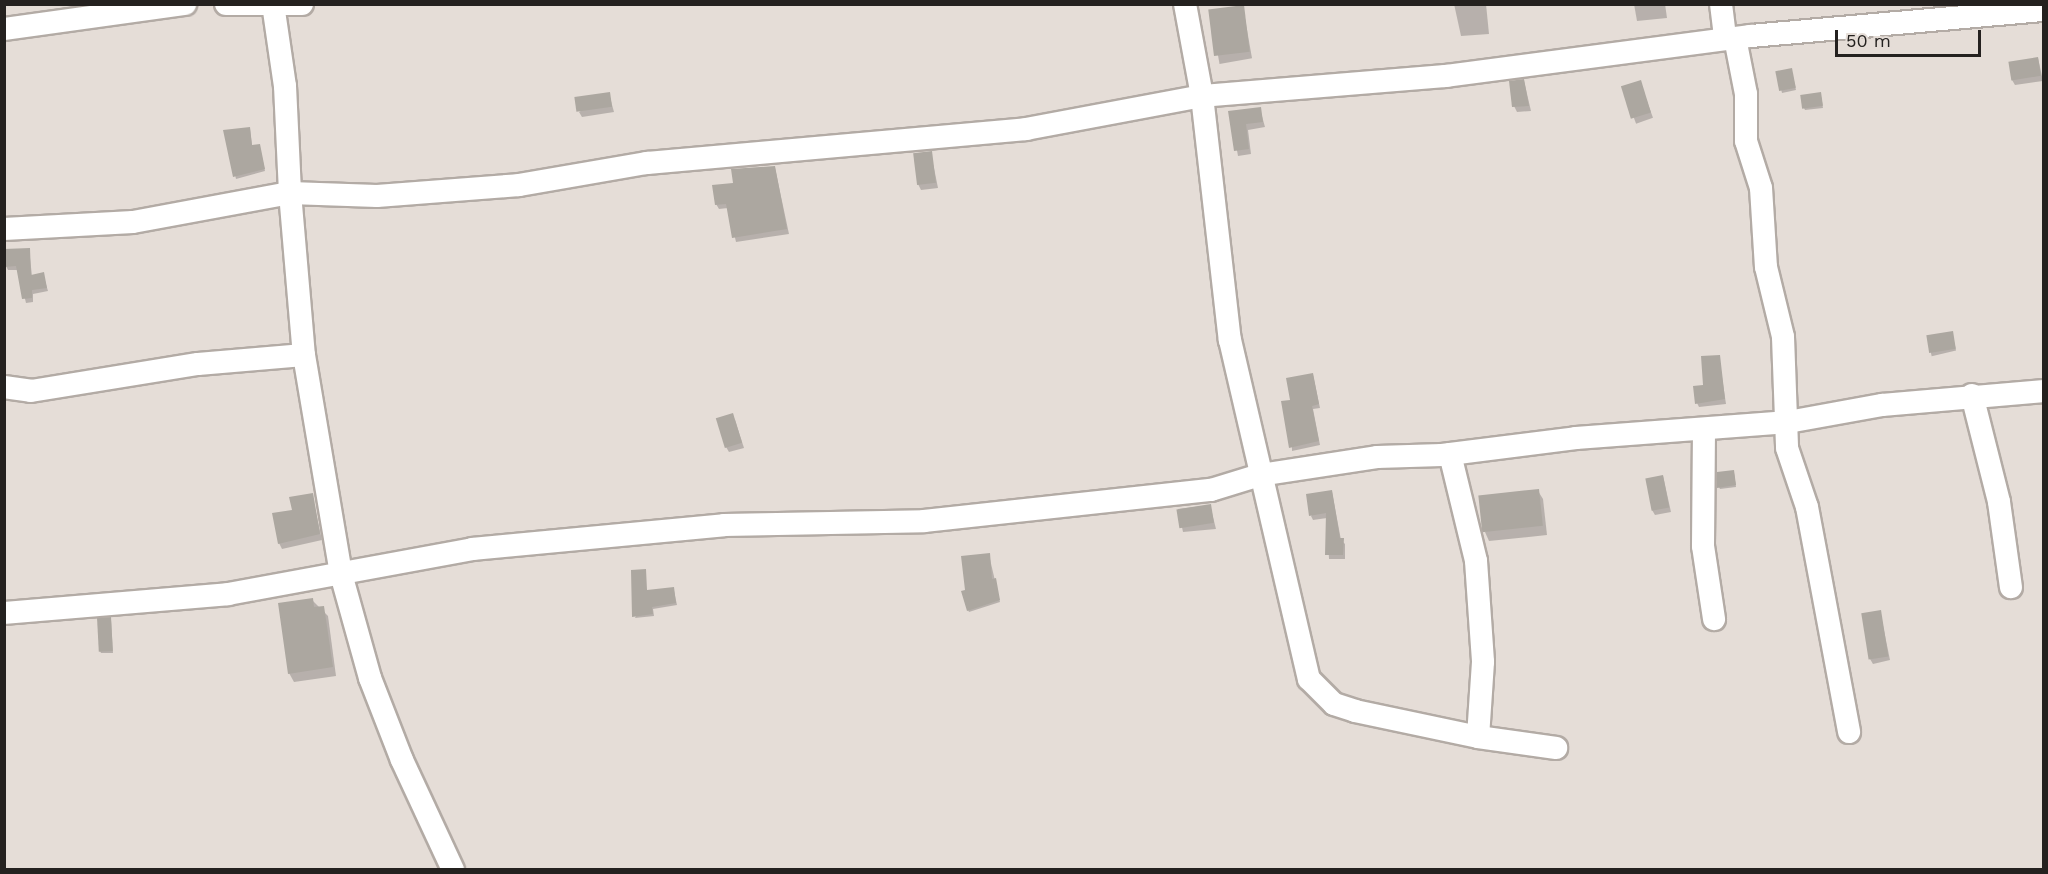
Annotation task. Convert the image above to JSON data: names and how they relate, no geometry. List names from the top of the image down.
{
  "scale_bar": "50 m"
}
